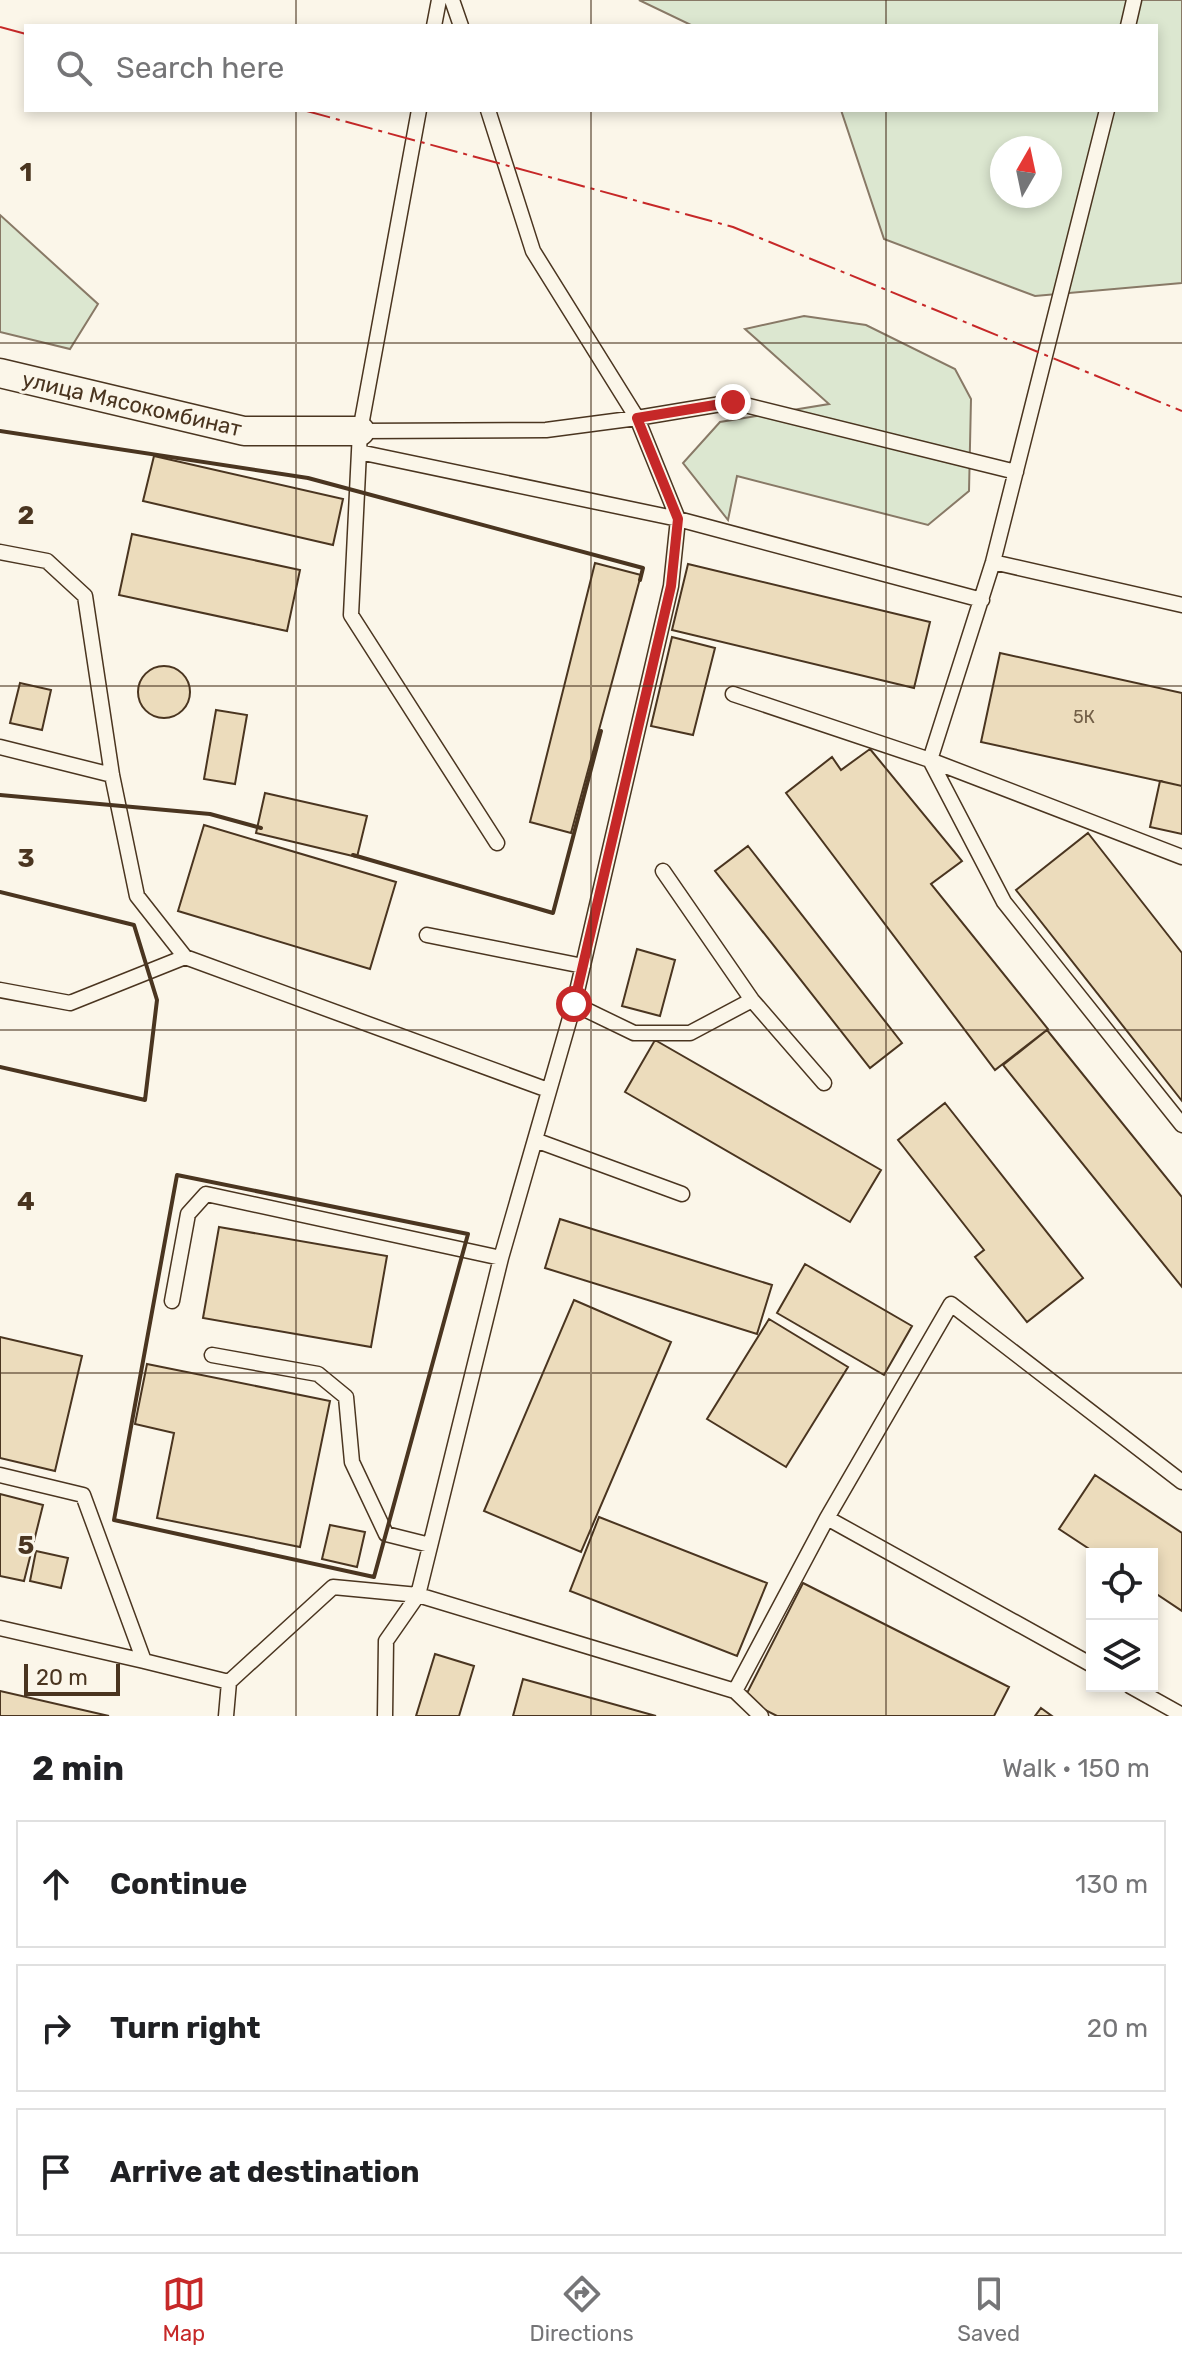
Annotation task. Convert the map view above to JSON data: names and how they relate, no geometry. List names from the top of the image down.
{
  "streets": {
    "street": ["улица Мясокомбинат"]
  },
  "house_numbers": ["5К"],
  "scale_bar": "20 m",
  "north": "top",
  "page": {
    "search": "Search here",
    "scale": "20 m",
    "heading": ["2 min", "Walk · 150 m"],
    "list": [
      ["Continue", "130 m"],
      ["Turn right", "20 m"],
      "Arrive at destination"
    ],
    "nav": ["Map", "Directions", "Saved"]
  },
  "grid": {
    "rows": [
      "1",
      "2",
      "3",
      "4",
      "5"
    ]
  }
}
